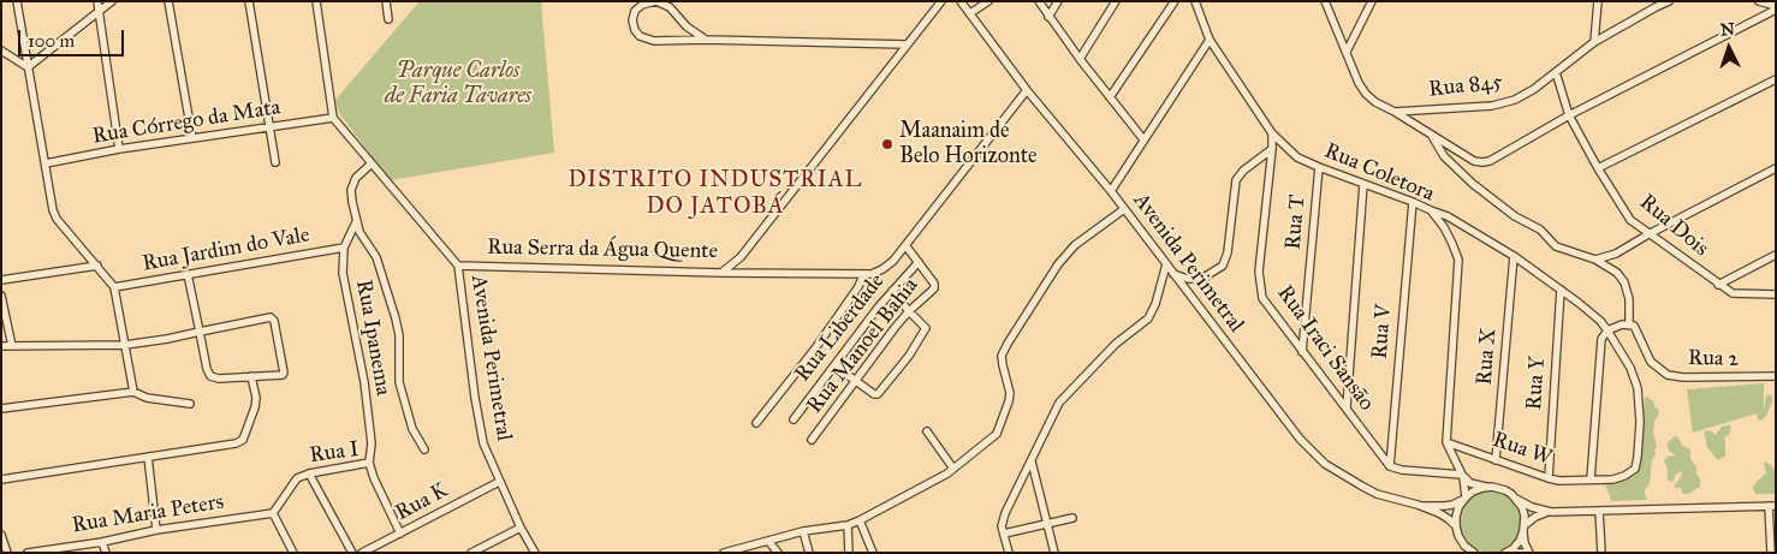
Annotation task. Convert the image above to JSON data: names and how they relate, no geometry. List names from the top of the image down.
{
  "streets": {
    "street": [
      "Rua 845",
      "Rua Córrego da Mata",
      "Rua Coletora",
      "Rua T",
      "Rua Dois",
      "Rua Jardim do Vale",
      "Rua Serra da Água Quente",
      "Avenida Perimetral",
      "Rua Liberdade",
      "Rua V",
      "Rua Ipanema",
      "Rua Manoel Bahia",
      "Rua Iraci Sansão",
      "Rua X",
      "Rua 2",
      "Rua Y",
      "Rua W",
      "Rua I",
      "Rua K",
      "Rua Maria Peters"
    ]
  },
  "crossings": [
    ["Rua 845", "Rua Dois"],
    ["Rua Coletora", "Rua T"],
    ["Rua Coletora", "Avenida Perimetral"],
    ["Rua Coletora", "Rua V"],
    ["Rua Coletora", "Rua Iraci Sansão"],
    ["Rua Coletora", "Rua W"],
    ["Rua T", "Rua Iraci Sansão"],
    ["Rua Jardim do Vale", "Rua Ipanema"],
    ["Rua Serra da Água Quente", "Avenida Perimetral"],
    ["Avenida Perimetral", "Rua K"],
    ["Rua Liberdade", "Rua Manoel Bahia"],
    ["Rua V", "Rua Iraci Sansão"],
    ["Rua Ipanema", "Rua I"],
    ["Rua X", "Rua W"],
    ["Rua Y", "Rua W"],
    ["Rua I", "Rua K"],
    ["Rua I", "Rua Maria Peters"]
  ],
  "districts": ["DISTRITO INDUSTRIAL DO JATOBÁ"],
  "parks": ["Parque Carlos de Faria Tavares"],
  "places": ["Maanaim de Belo Horizonte"],
  "scale_bar": "100 m",
  "north": "top"
}
